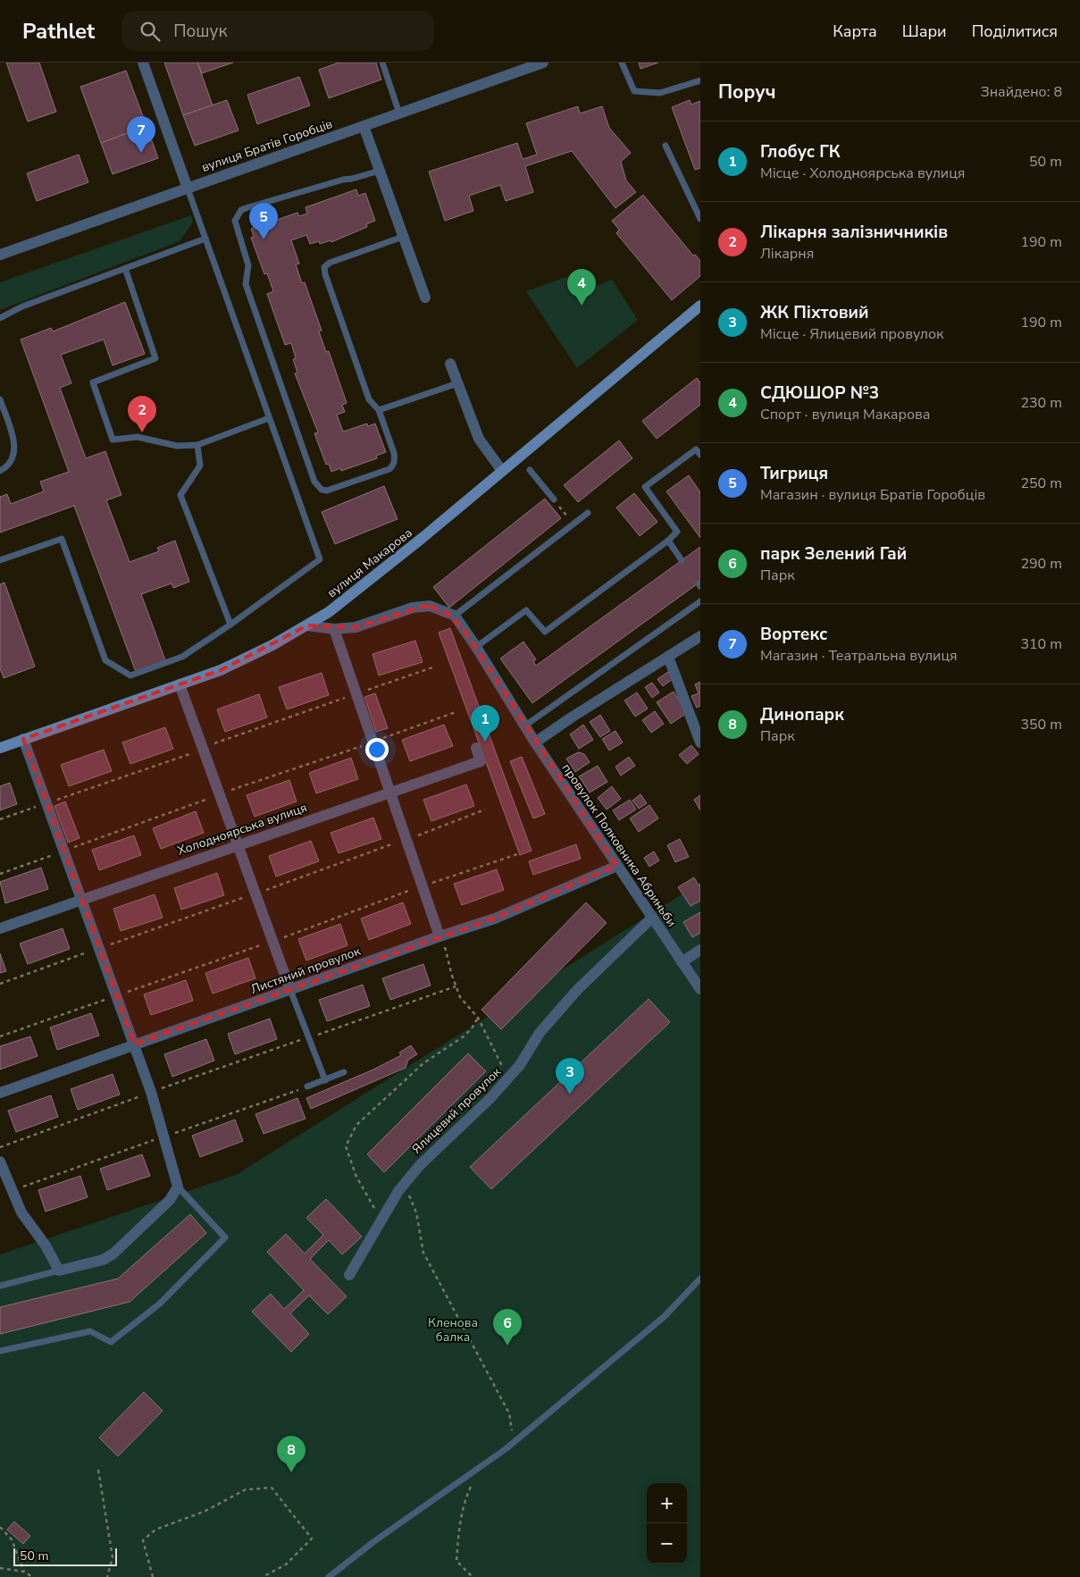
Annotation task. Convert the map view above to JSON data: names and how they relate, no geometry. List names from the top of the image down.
{
  "streets": {
    "street": [
      "вулиця Братів Горобців",
      "вулиця Макарова",
      "Холодноярська вулиця",
      "провулок Полковника Абриньби",
      "Листяний провулок",
      "Ялицевий провулок"
    ]
  },
  "crossings": [
    ["провулок Полковника Абриньби", "Листяний провулок"],
    ["провулок Полковника Абриньби", "Ялицевий провулок"]
  ],
  "parks": ["Кленова балка"],
  "scale_bar": "50 m",
  "page": {
    "header": "Pathlet",
    "search": "Пошук",
    "nav": ["Карта", "Шари", "Поділитися"],
    "heading": ["Поруч", "Знайдено: 8"],
    "pins": [
      "7",
      "5",
      "4",
      "2",
      "1",
      "3",
      "6",
      "8"
    ],
    "list": [
      {
        "mark": "1",
        "name": "Глобус ГК",
        "note": "Місце · Холодноярська вулиця",
        "value": "50 m"
      },
      {
        "mark": "2",
        "name": "Лікарня залізничників",
        "note": "Лікарня",
        "value": "190 m"
      },
      {
        "mark": "3",
        "name": "ЖК Піхтовий",
        "note": "Місце · Ялицевий провулок",
        "value": "190 m"
      },
      {
        "mark": "4",
        "name": "СДЮШОР №3",
        "note": "Спорт · вулиця Макарова",
        "value": "230 m"
      },
      {
        "mark": "5",
        "name": "Тигриця",
        "note": "Магазин · вулиця Братів Горобців",
        "value": "250 m"
      },
      {
        "mark": "6",
        "name": "парк Зелений Гай",
        "note": "Парк",
        "value": "290 m"
      },
      {
        "mark": "7",
        "name": "Вортекс",
        "note": "Магазин · Театральна вулиця",
        "value": "310 m"
      },
      {
        "mark": "8",
        "name": "Динопарк",
        "note": "Парк",
        "value": "350 m"
      }
    ],
    "map_buttons": ["+", "−"],
    "scale": "50 m"
  }
}
